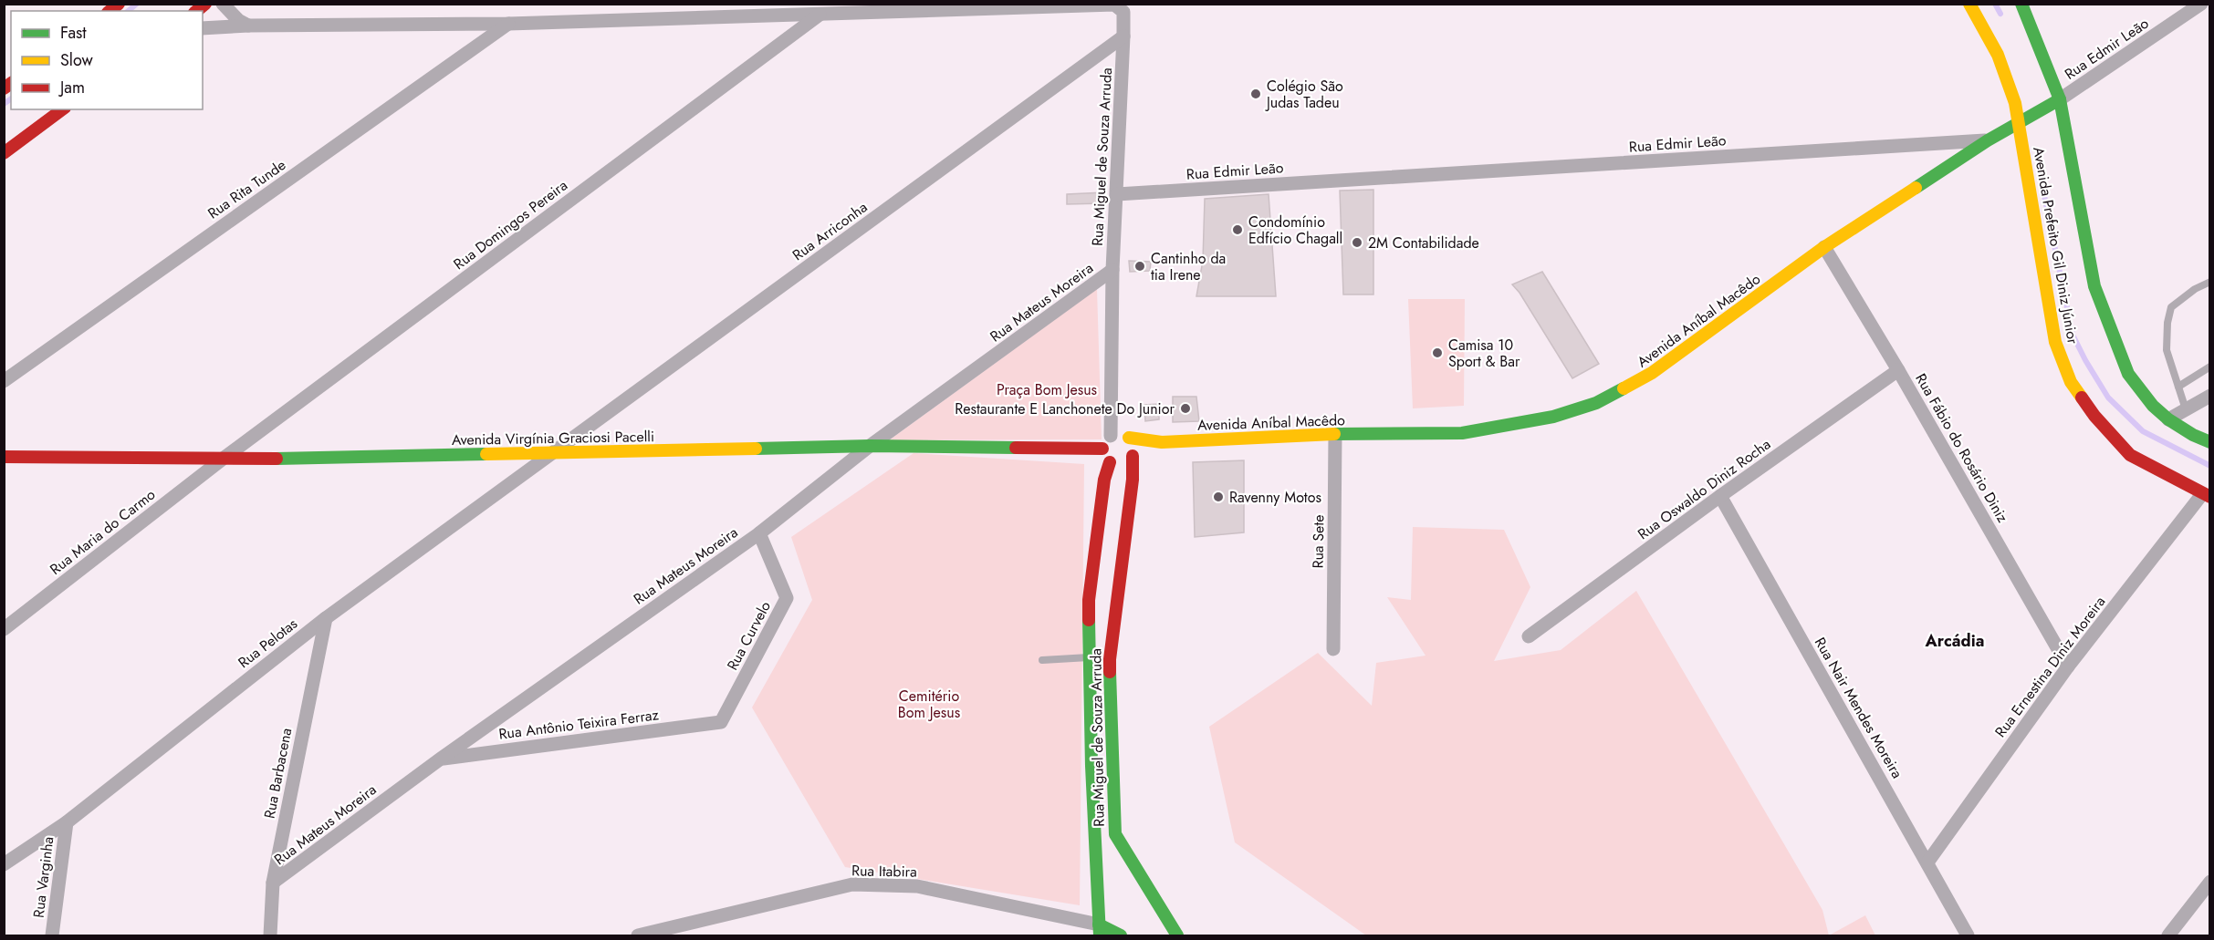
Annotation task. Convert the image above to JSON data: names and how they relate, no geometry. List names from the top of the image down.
{
  "streets": {
    "street": [
      "Rua Edmir Leão",
      "Rua Miguel de Souza Arruda",
      "Rua Rita Tunde",
      "Rua Domingos Pereira",
      "Rua Arriconha",
      "Avenida Prefeito Gil Diniz Júnior",
      "Rua Mateus Moreira",
      "Avenida Aníbal Macêdo",
      "Avenida Virgínia Graciosi Pacelli",
      "Rua Fábio do Rosário Diniz",
      "Rua Oswaldo Diniz Rocha",
      "Rua Maria do Carmo",
      "Rua Sete",
      "Rua Curvelo",
      "Rua Pelotas",
      "Rua Ernestina Diniz Moreira",
      "Rua Nair Mendes Moreira",
      "Rua Antônio Teixira Ferraz",
      "Rua Barbacena",
      "Rua Itabira",
      "Rua Varginha"
    ]
  },
  "crossings": [
    ["Rua Edmir Leão", "Rua Miguel de Souza Arruda"],
    ["Rua Edmir Leão", "Avenida Prefeito Gil Diniz Júnior"],
    ["Rua Edmir Leão", "Avenida Aníbal Macêdo"],
    ["Rua Miguel de Souza Arruda", "Rua Domingos Pereira"],
    ["Rua Miguel de Souza Arruda", "Rua Arriconha"],
    ["Rua Miguel de Souza Arruda", "Rua Mateus Moreira"],
    ["Rua Miguel de Souza Arruda", "Avenida Aníbal Macêdo"],
    ["Rua Miguel de Souza Arruda", "Avenida Virgínia Graciosi Pacelli"],
    ["Rua Miguel de Souza Arruda", "Rua Itabira"],
    ["Rua Domingos Pereira", "Avenida Virgínia Graciosi Pacelli"],
    ["Rua Domingos Pereira", "Rua Maria do Carmo"],
    ["Rua Arriconha", "Avenida Virgínia Graciosi Pacelli"],
    ["Rua Arriconha", "Rua Pelotas"],
    ["Avenida Prefeito Gil Diniz Júnior", "Rua Ernestina Diniz Moreira"],
    ["Rua Mateus Moreira", "Avenida Virgínia Graciosi Pacelli"],
    ["Rua Mateus Moreira", "Rua Curvelo"],
    ["Rua Mateus Moreira", "Rua Antônio Teixira Ferraz"],
    ["Rua Mateus Moreira", "Rua Barbacena"],
    ["Avenida Aníbal Macêdo", "Avenida Virgínia Graciosi Pacelli"],
    ["Avenida Aníbal Macêdo", "Rua Fábio do Rosário Diniz"],
    ["Avenida Aníbal Macêdo", "Rua Sete"],
    ["Avenida Virgínia Graciosi Pacelli", "Rua Maria do Carmo"],
    ["Avenida Virgínia Graciosi Pacelli", "Rua Pelotas"],
    ["Rua Fábio do Rosário Diniz", "Rua Oswaldo Diniz Rocha"],
    ["Rua Fábio do Rosário Diniz", "Rua Ernestina Diniz Moreira"],
    ["Rua Oswaldo Diniz Rocha", "Rua Nair Mendes Moreira"],
    ["Rua Curvelo", "Rua Antônio Teixira Ferraz"],
    ["Rua Pelotas", "Rua Barbacena"],
    ["Rua Pelotas", "Rua Varginha"],
    ["Rua Ernestina Diniz Moreira", "Rua Nair Mendes Moreira"]
  ],
  "districts": ["Arcádia"],
  "parks": ["Praça Bom Jesus", "Cemitério Bom Jesus"],
  "places": [
    "Colégio São Judas Tadeu",
    "Condomínio Edfício Chagall",
    "2M Contabilidade",
    "Cantinho da tia Irene",
    "Camisa 10 Sport & Bar",
    "Restaurante E Lanchonete Do Junior",
    "Ravenny Motos"
  ],
  "legend": ["Fast", "Slow", "Jam"]
}
